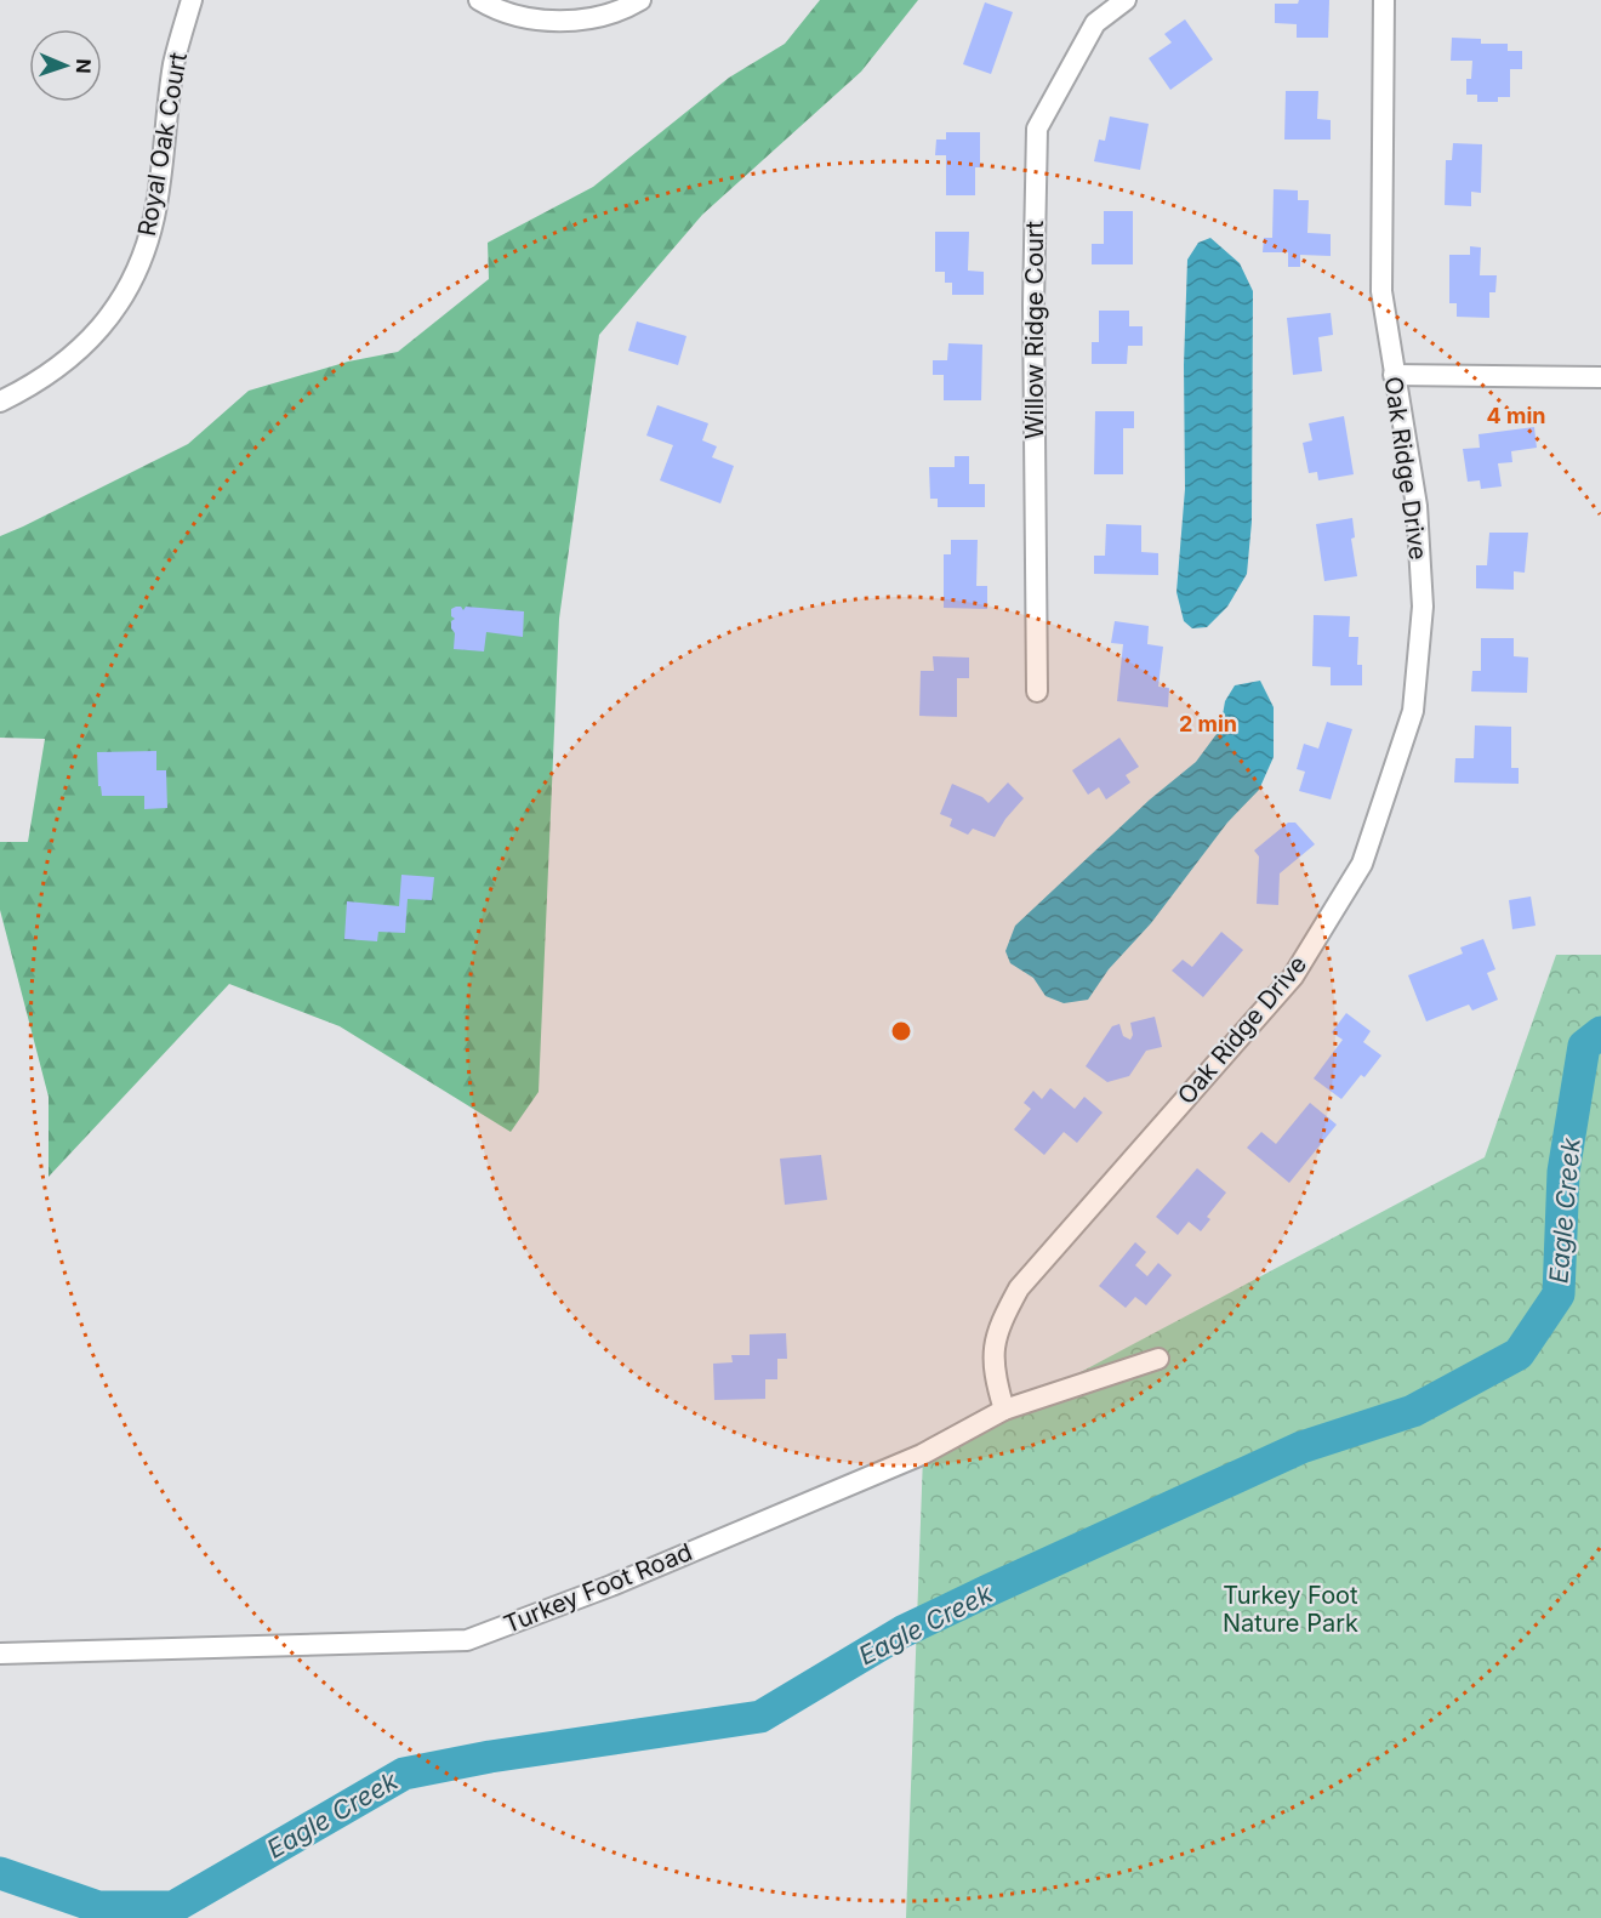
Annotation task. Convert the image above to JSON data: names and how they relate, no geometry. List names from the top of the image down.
{
  "streets": {
    "street": [
      "Royal Oak Court",
      "Willow Ridge Court",
      "Oak Ridge Drive",
      "Turkey Foot Road"
    ]
  },
  "crossings": [
    ["Oak Ridge Drive", "Turkey Foot Road"]
  ],
  "water": ["Eagle Creek"],
  "parks": ["Turkey Foot Nature Park"],
  "north": "right",
  "rings": ["4 min", "2 min"]
}
